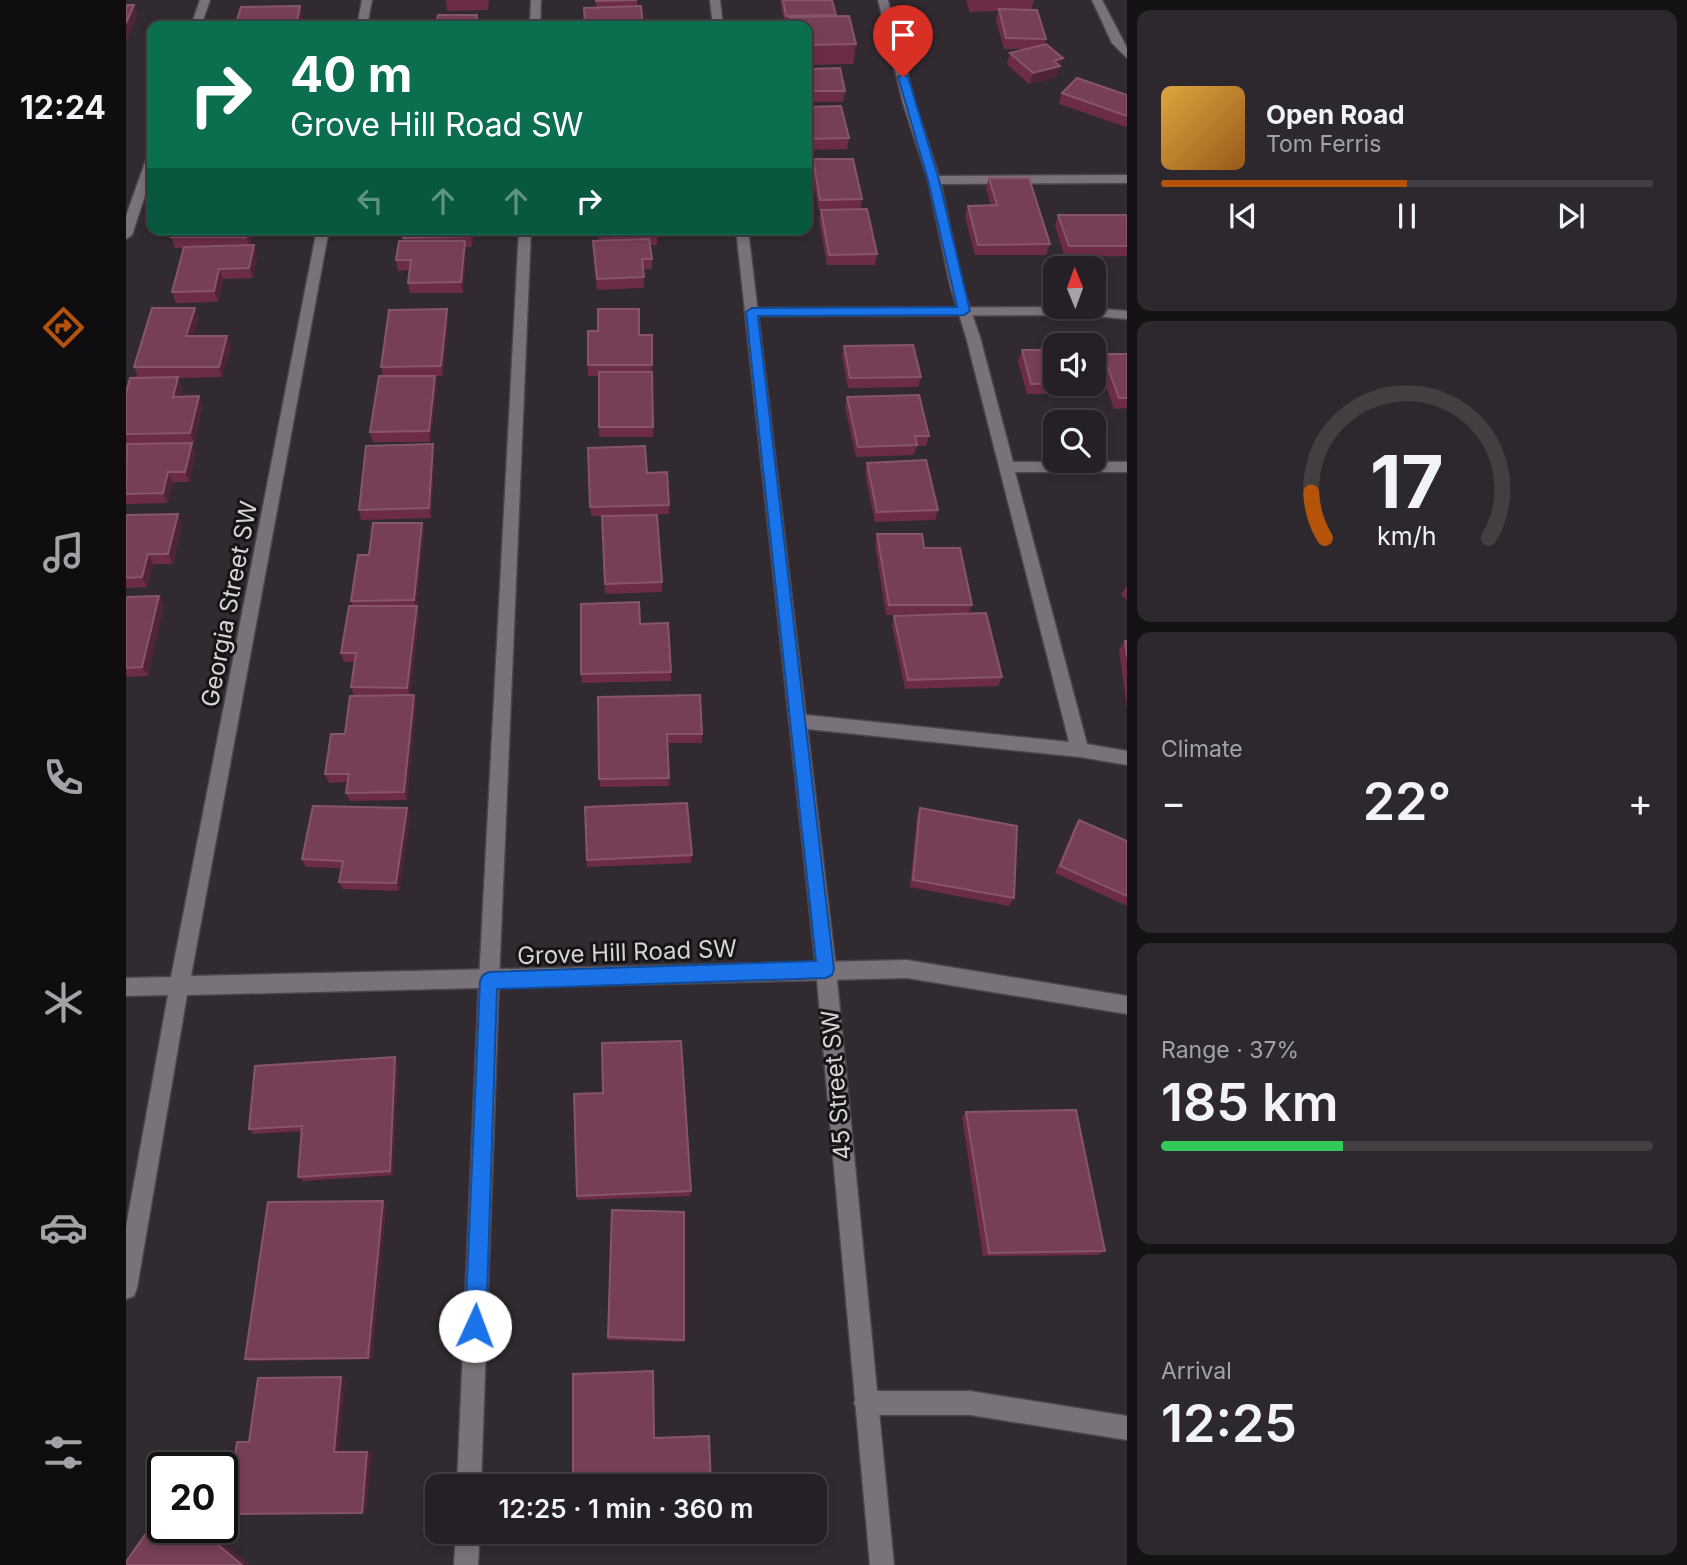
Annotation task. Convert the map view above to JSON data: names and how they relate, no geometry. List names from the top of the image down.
{
  "streets": {
    "street": ["Georgia Street SW", "Grove Hill Road SW", "45 Street SW"]
  },
  "crossings": [
    ["Georgia Street SW", "Grove Hill Road SW"],
    ["Grove Hill Road SW", "45 Street SW"]
  ],
  "north": "top",
  "page": {
    "tabs": "12:24",
    "turn": ["40 m", "Grove Hill Road SW"],
    "song": ["Open Road", "Tom Ferris"],
    "tile": [
      "Climate",
      ["Range · 37%", "185 km"],
      ["Arrival", "12:25"]
    ],
    "heat": ["−", "22°", "+"],
    "limit": "20",
    "trip": "12:25 · 1 min · 360 m",
    "gauge": ["17", "km/h"]
  }
}
